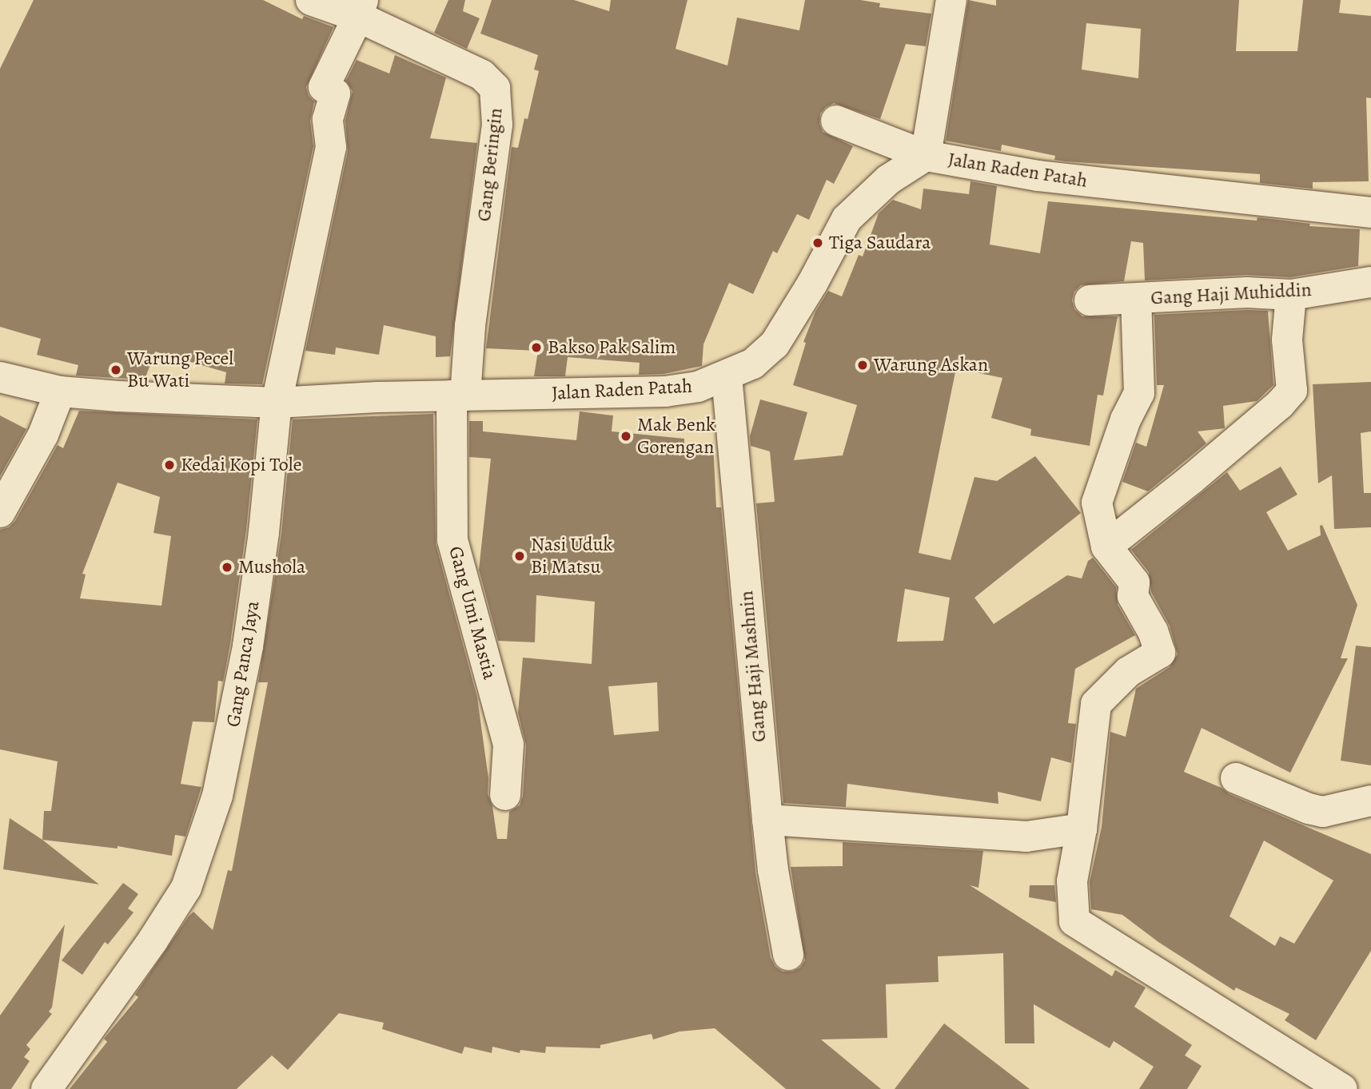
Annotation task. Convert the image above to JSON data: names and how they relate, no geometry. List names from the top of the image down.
{
  "streets": {
    "street": [
      "Gang Beringin",
      "Jalan Raden Patah",
      "Gang Haji Muhiddin",
      "Gang Umi Mastia",
      "Gang Panca Jaya",
      "Gang Haji Mashnin"
    ]
  },
  "crossings": [
    ["Gang Beringin", "Jalan Raden Patah"],
    ["Gang Beringin", "Gang Umi Mastia"],
    ["Gang Beringin", "Gang Panca Jaya"],
    ["Jalan Raden Patah", "Gang Umi Mastia"],
    ["Jalan Raden Patah", "Gang Panca Jaya"],
    ["Jalan Raden Patah", "Gang Haji Mashnin"]
  ],
  "places": [
    "Tiga Saudara",
    "Bakso Pak Salim",
    "Warung Askan",
    "Warung Pecel Bu Wati",
    "Mak Benk Gorengan",
    "Kedai Kopi Tole",
    "Nasi Uduk Bi Matsu",
    "Mushola"
  ]
}
